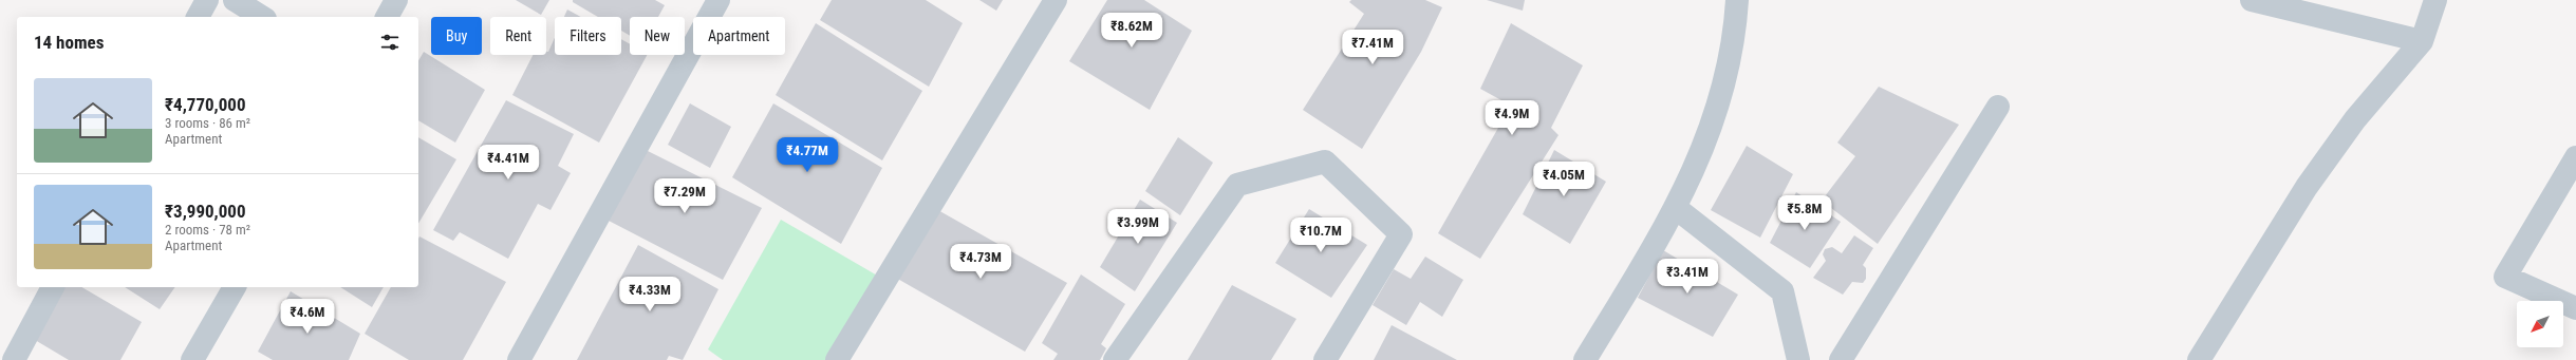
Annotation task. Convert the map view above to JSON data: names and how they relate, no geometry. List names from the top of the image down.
{
  "north": "bottom left",
  "page": {
    "price": [
      "₹8.62M",
      "₹7.41M",
      "₹4.9M",
      "₹4.77M",
      "₹4.41M",
      "₹4.05M",
      "₹7.29M",
      "₹5.8M",
      "₹3.99M",
      "₹10.7M",
      "₹4.73M",
      "₹3.41M",
      "₹4.33M",
      "₹4.6M"
    ],
    "chip": [
      "Buy",
      "Rent",
      "Filters",
      "New",
      "Apartment"
    ],
    "heading": "14 homes",
    "list": [
      {
        "name": "₹4,770,000",
        "note": "3 rooms · 86 m² · Apartment"
      },
      {
        "name": "₹3,990,000",
        "note": "2 rooms · 78 m² · Apartment"
      }
    ]
  }
}
